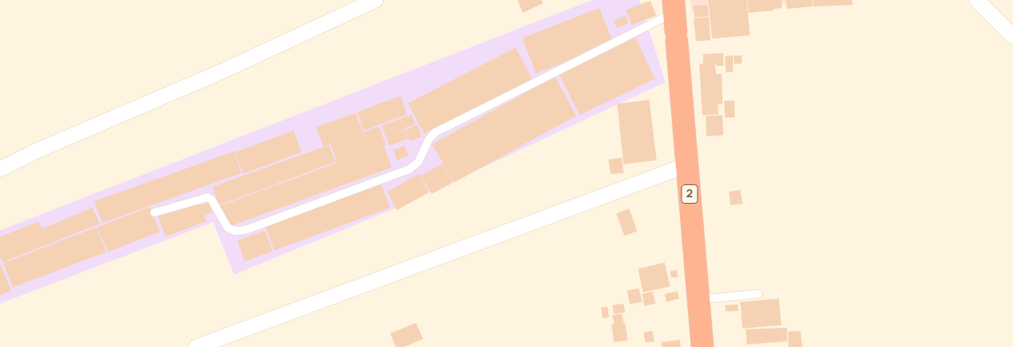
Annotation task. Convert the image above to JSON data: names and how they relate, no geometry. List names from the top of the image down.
{
  "streets": {
    "highway": ["2"]
  }
}
